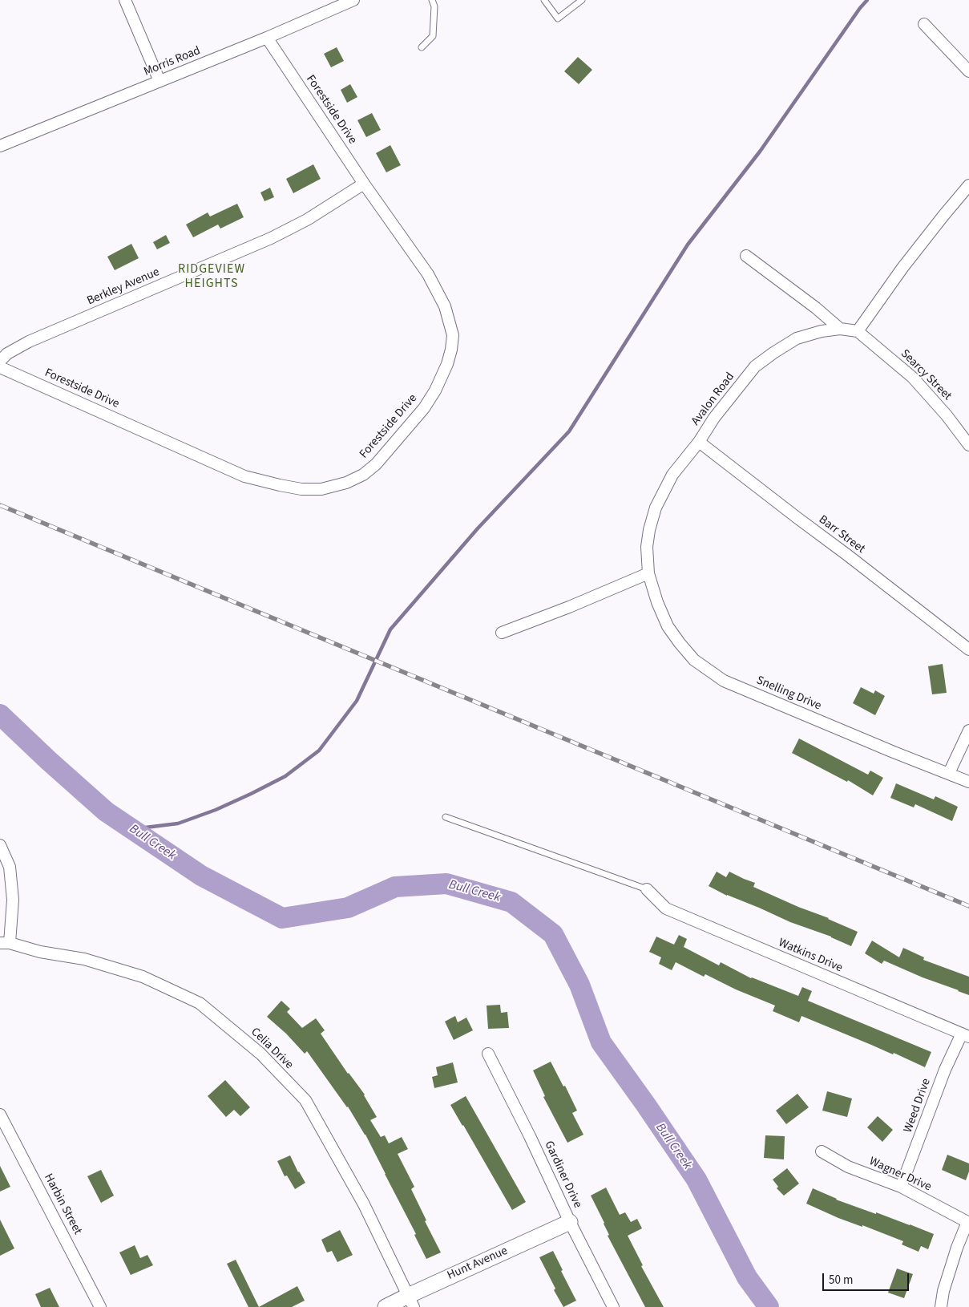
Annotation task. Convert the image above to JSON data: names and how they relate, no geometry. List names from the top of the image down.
{
  "streets": {
    "street": [
      "Morris Road",
      "Forestside Drive",
      "Berkley Avenue",
      "Searcy Street",
      "Avalon Road",
      "Barr Street",
      "Snelling Drive",
      "Watkins Drive",
      "Celia Drive",
      "Weed Drive",
      "Gardiner Drive",
      "Wagner Drive",
      "Harbin Street",
      "Hunt Avenue"
    ]
  },
  "crossings": [
    ["Morris Road", "Forestside Drive"],
    ["Forestside Drive", "Berkley Avenue"],
    ["Searcy Street", "Avalon Road"],
    ["Avalon Road", "Barr Street"],
    ["Avalon Road", "Snelling Drive"],
    ["Watkins Drive", "Weed Drive"],
    ["Celia Drive", "Hunt Avenue"],
    ["Weed Drive", "Wagner Drive"],
    ["Gardiner Drive", "Hunt Avenue"]
  ],
  "districts": ["RIDGEVIEW HEIGHTS"],
  "water": ["Bull Creek"],
  "scale_bar": "50 m"
}
